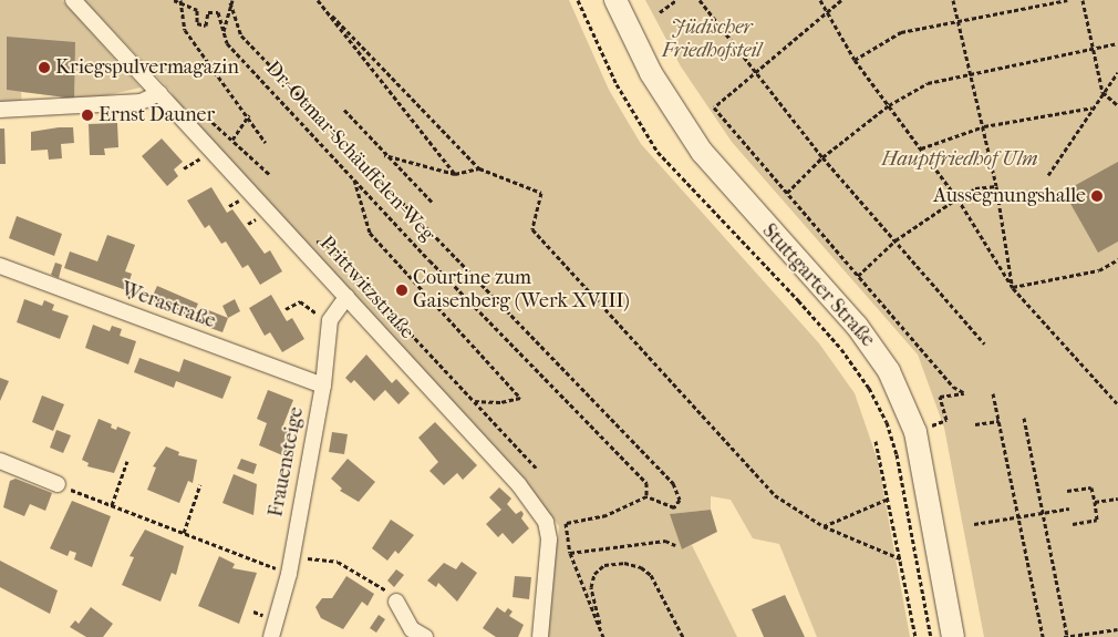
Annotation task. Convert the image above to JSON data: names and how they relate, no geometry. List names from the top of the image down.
{
  "streets": {
    "main road": ["Stuttgarter Straße"],
    "street": ["Prittwitzstraße", "Werastraße", "Frauensteige"],
    "path": ["Dr.-Otmar-Schäuffelen-Weg"]
  },
  "crossings": [
    ["Prittwitzstraße", "Frauensteige"],
    ["Werastraße", "Frauensteige"]
  ],
  "parks": ["Jüdischer Friedhofsteil", "Hauptfriedhof Ulm"],
  "places": [
    "Kriegspulvermagazin",
    "Ernst Dauner",
    "Aussegnungshalle",
    "Courtine zum Gaisenberg (Werk XVIII)"
  ]
}
